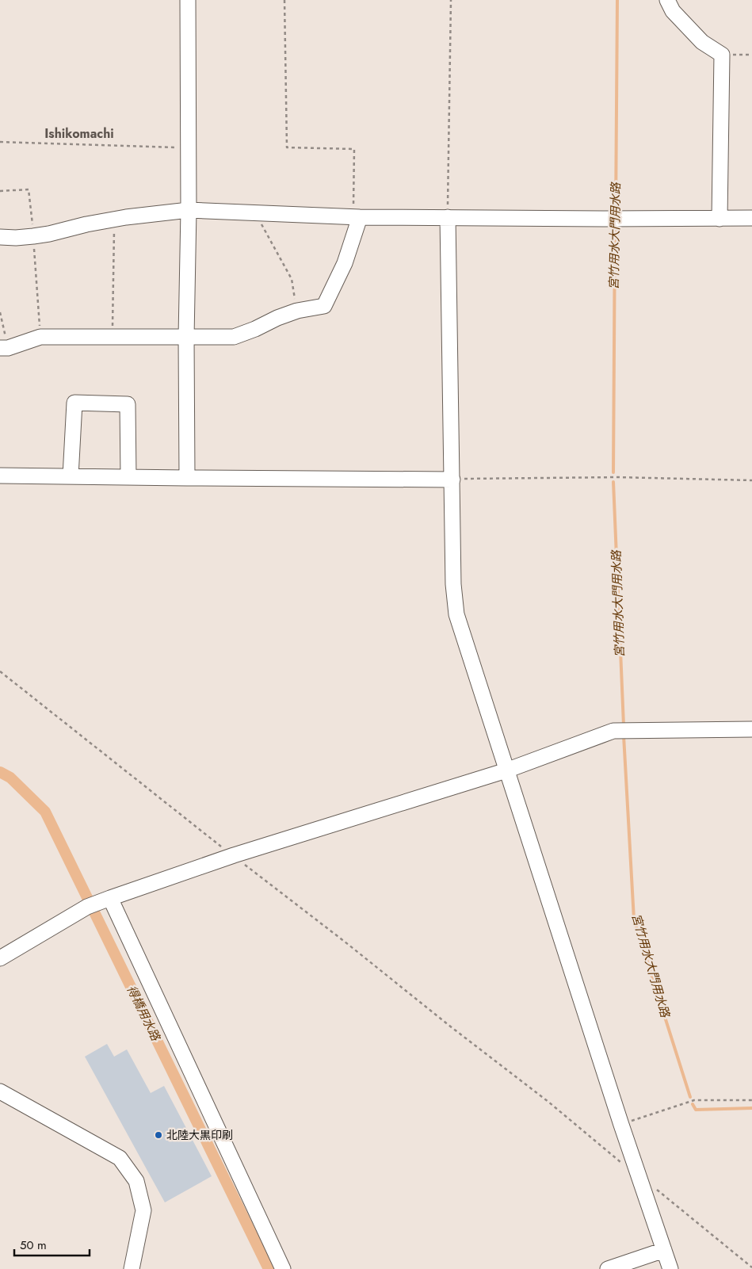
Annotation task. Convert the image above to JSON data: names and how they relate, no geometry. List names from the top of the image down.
{
  "districts": ["Ishikomachi"],
  "water": ["宮竹用水大門用水路", "得橋用水路"],
  "places": ["北陸大黒印刷"],
  "scale_bar": "50 m"
}
